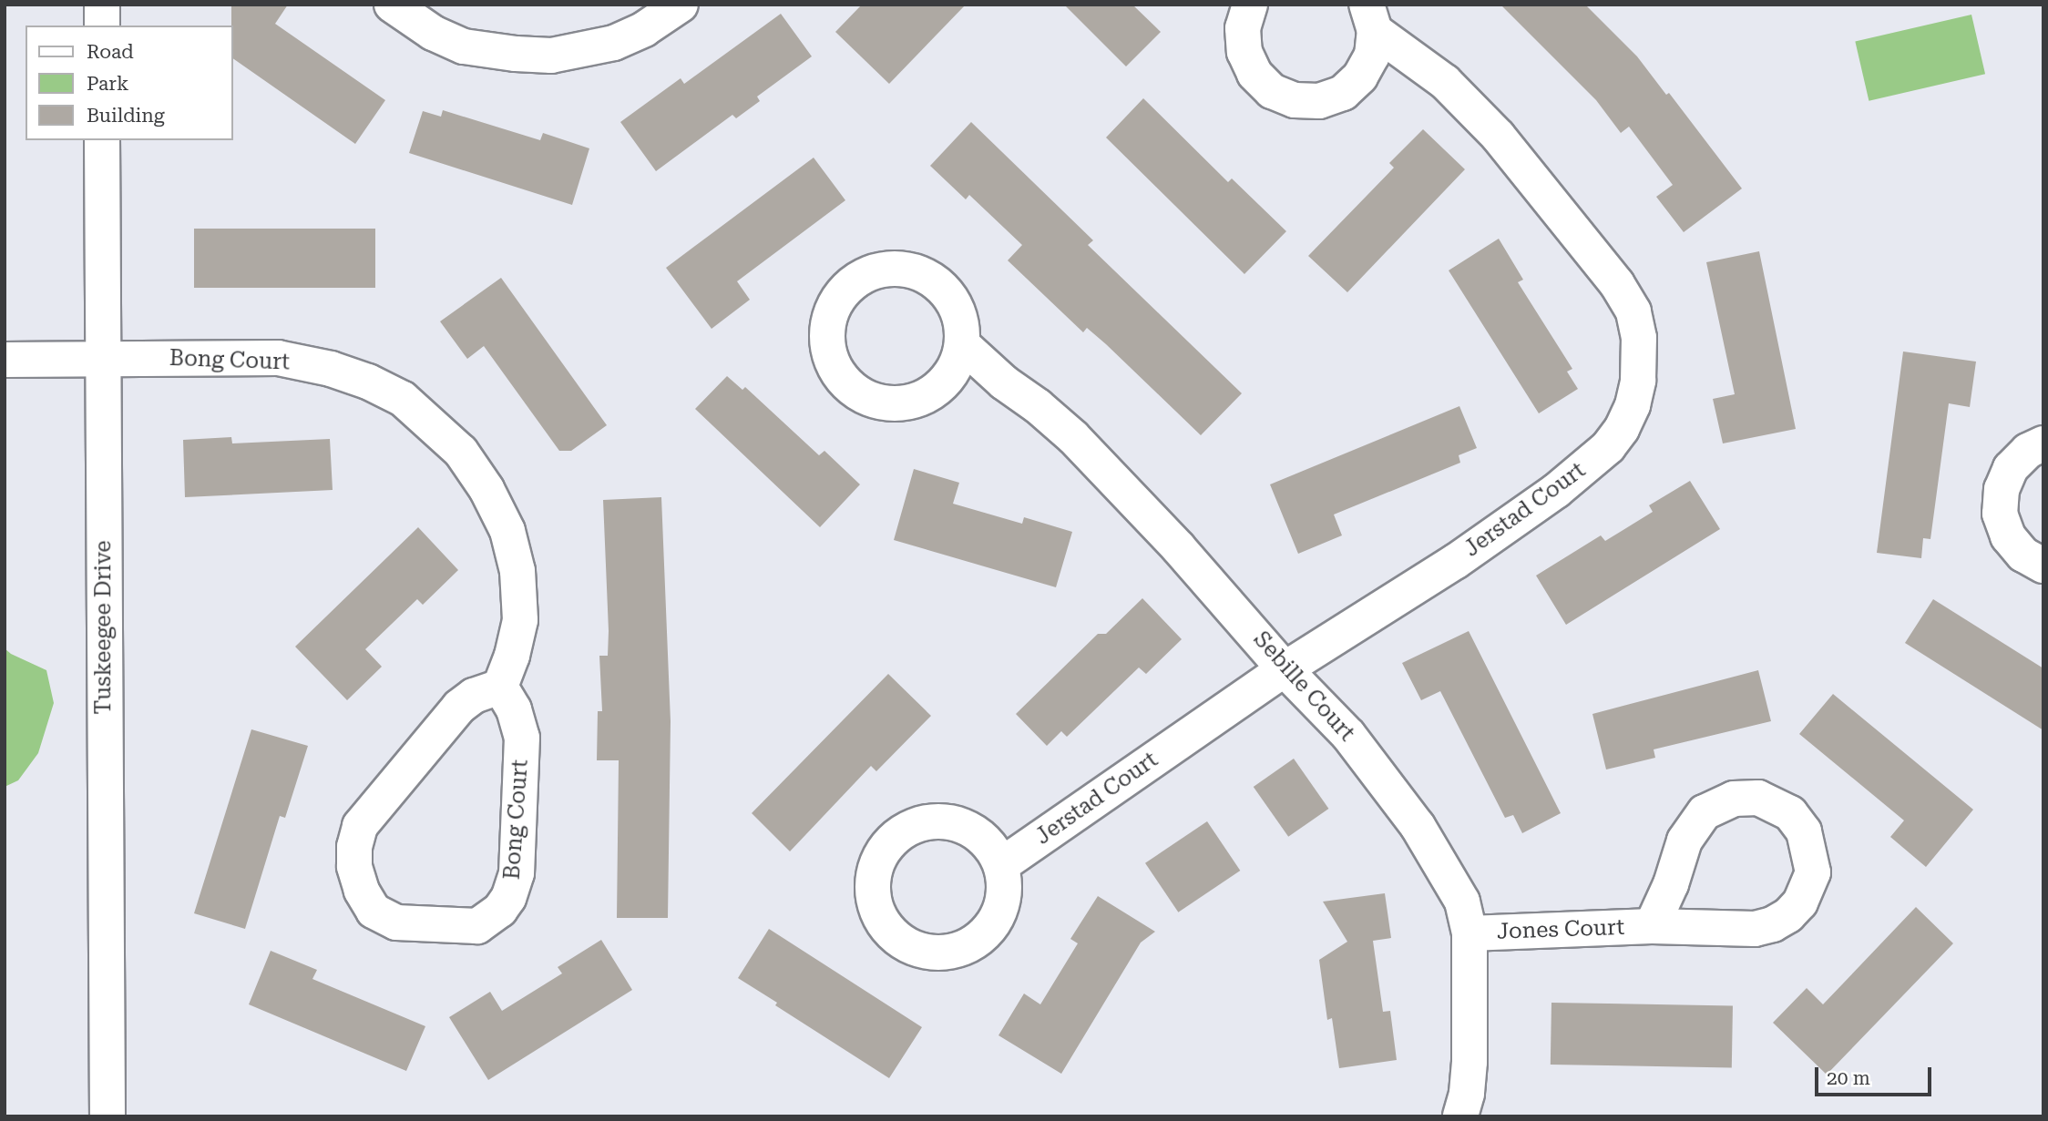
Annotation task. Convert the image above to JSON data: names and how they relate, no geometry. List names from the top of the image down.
{
  "streets": {
    "street": [
      "Bong Court",
      "Jerstad Court",
      "Tuskeegee Drive",
      "Sebille Court",
      "Jones Court"
    ]
  },
  "crossings": [
    ["Bong Court", "Tuskeegee Drive"],
    ["Jerstad Court", "Sebille Court"],
    ["Sebille Court", "Jones Court"]
  ],
  "legend": ["Road", "Park", "Building"],
  "scale_bar": "20 m"
}
